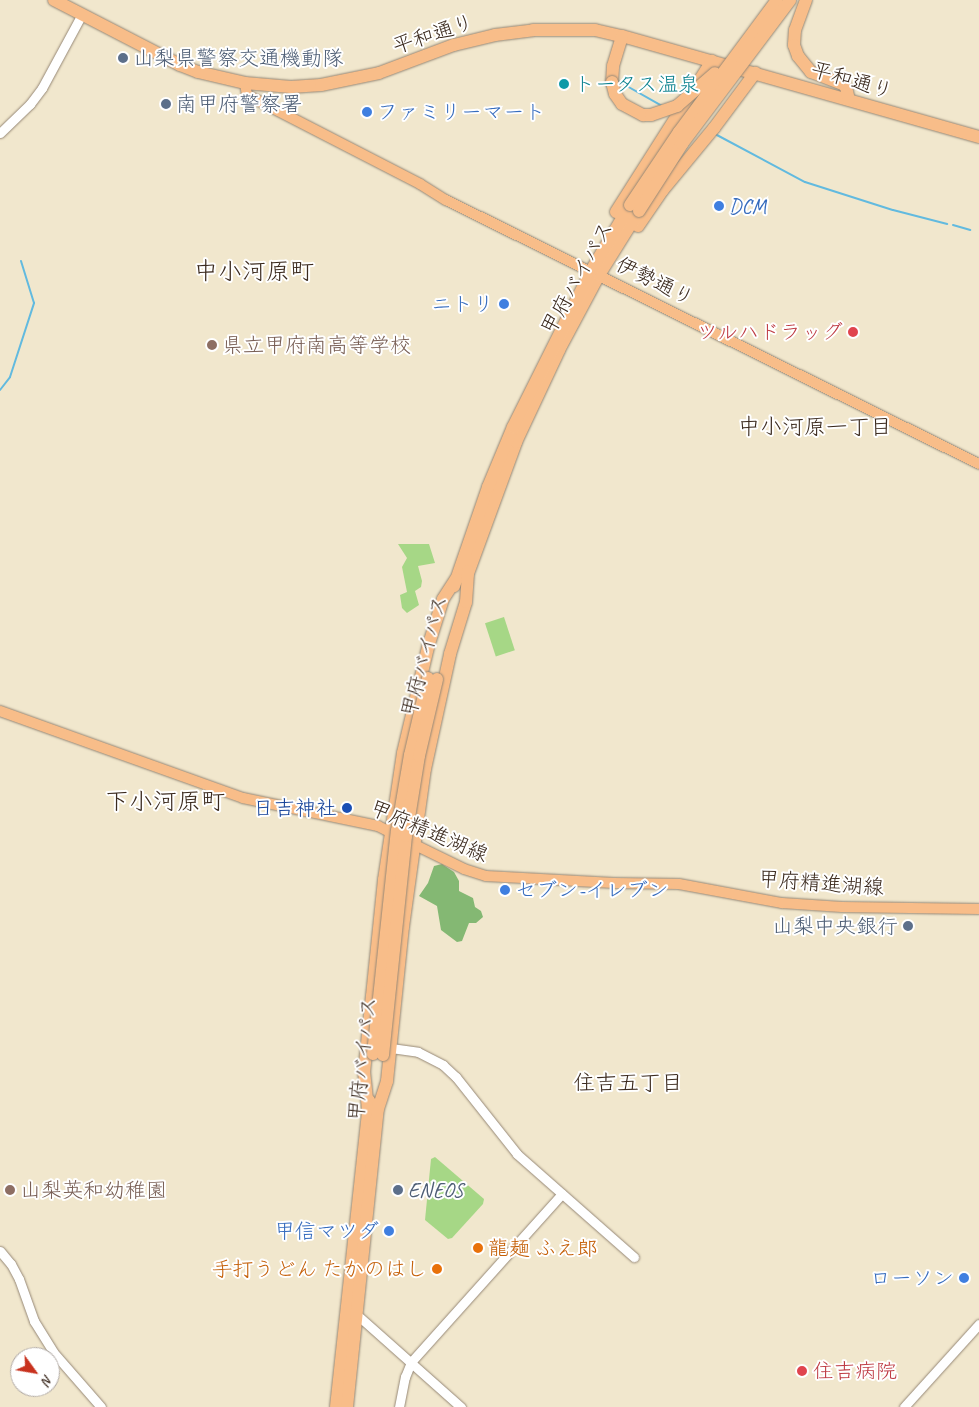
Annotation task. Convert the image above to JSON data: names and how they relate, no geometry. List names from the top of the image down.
{
  "streets": {
    "highway": ["平和通り", "甲府バイパス"],
    "main road": ["伊勢通り", "甲府精進湖線"]
  },
  "crossings": [
    ["平和通り", "伊勢通り"],
    ["甲府バイパス", "伊勢通り"]
  ],
  "districts": [
    "中小河原町",
    "中小河原一丁目",
    "下小河原町",
    "住吉五丁目"
  ],
  "places": [
    "山梨県警察交通機動隊",
    "トータス温泉",
    "南甲府警察署",
    "ファミリーマート",
    "DCM",
    "ニトリ",
    "ツルハドラッグ",
    "県立甲府南高等学校",
    "日吉神社",
    "セブン-イレブン",
    "山梨中央銀行",
    "山梨英和幼稚園",
    "ENEOS",
    "甲信マツダ",
    "龍麺 ふえ郎",
    "手打うどん たかのはし",
    "ローソン",
    "住吉病院"
  ],
  "north": "bottom right"
}
